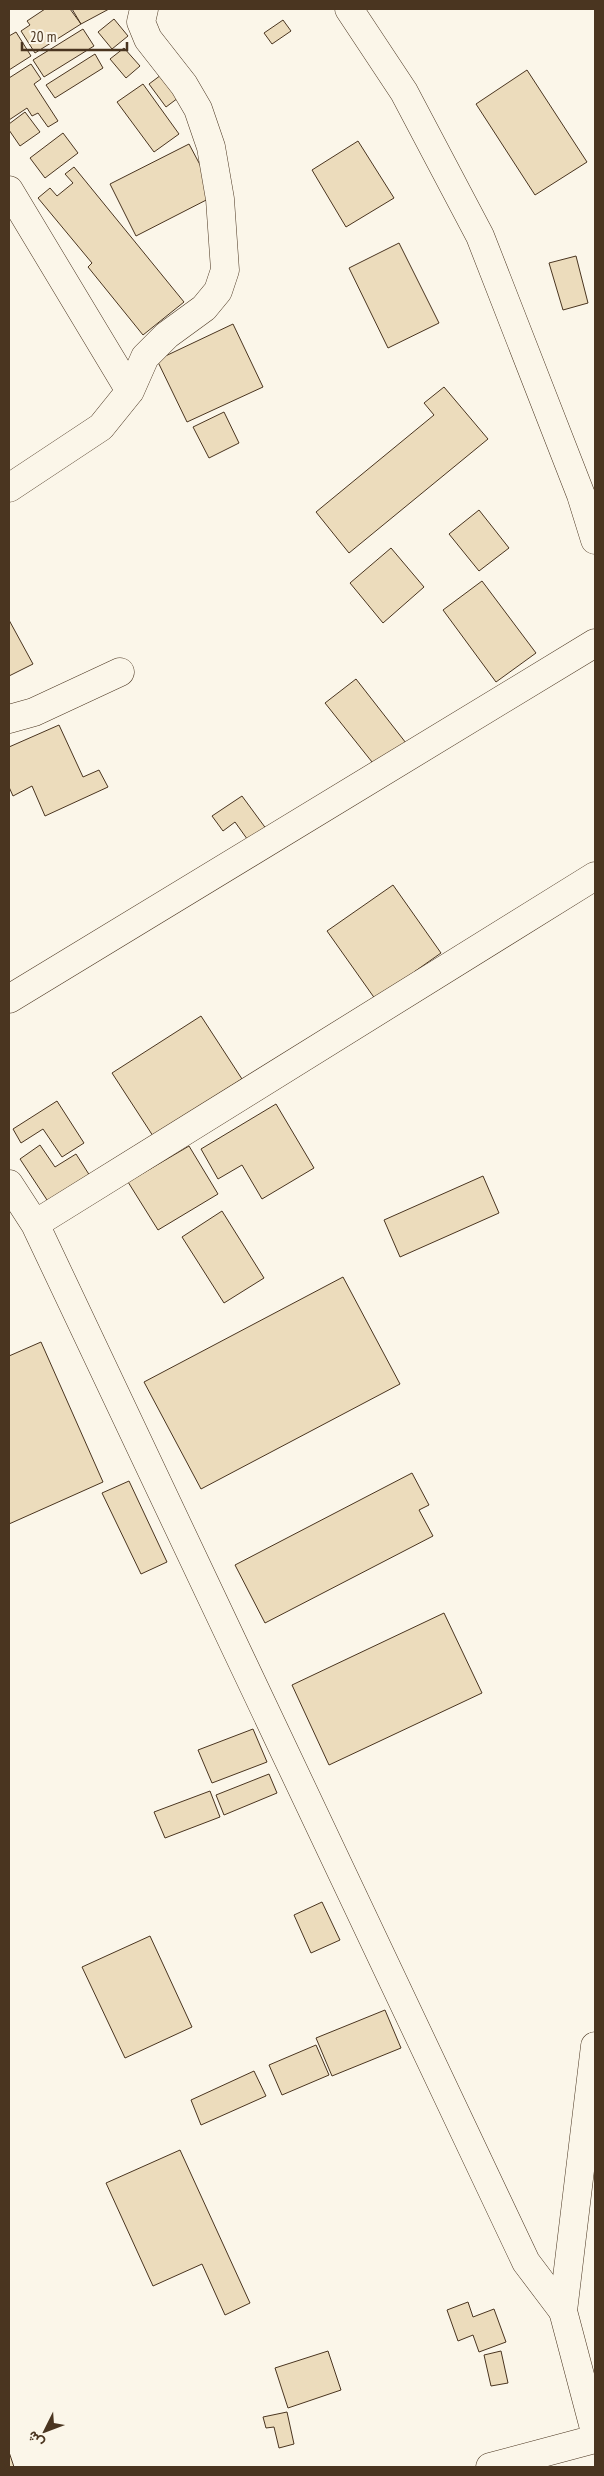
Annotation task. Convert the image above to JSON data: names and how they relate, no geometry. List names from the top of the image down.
{
  "scale_bar": "20 m",
  "north": "bottom left"
}
